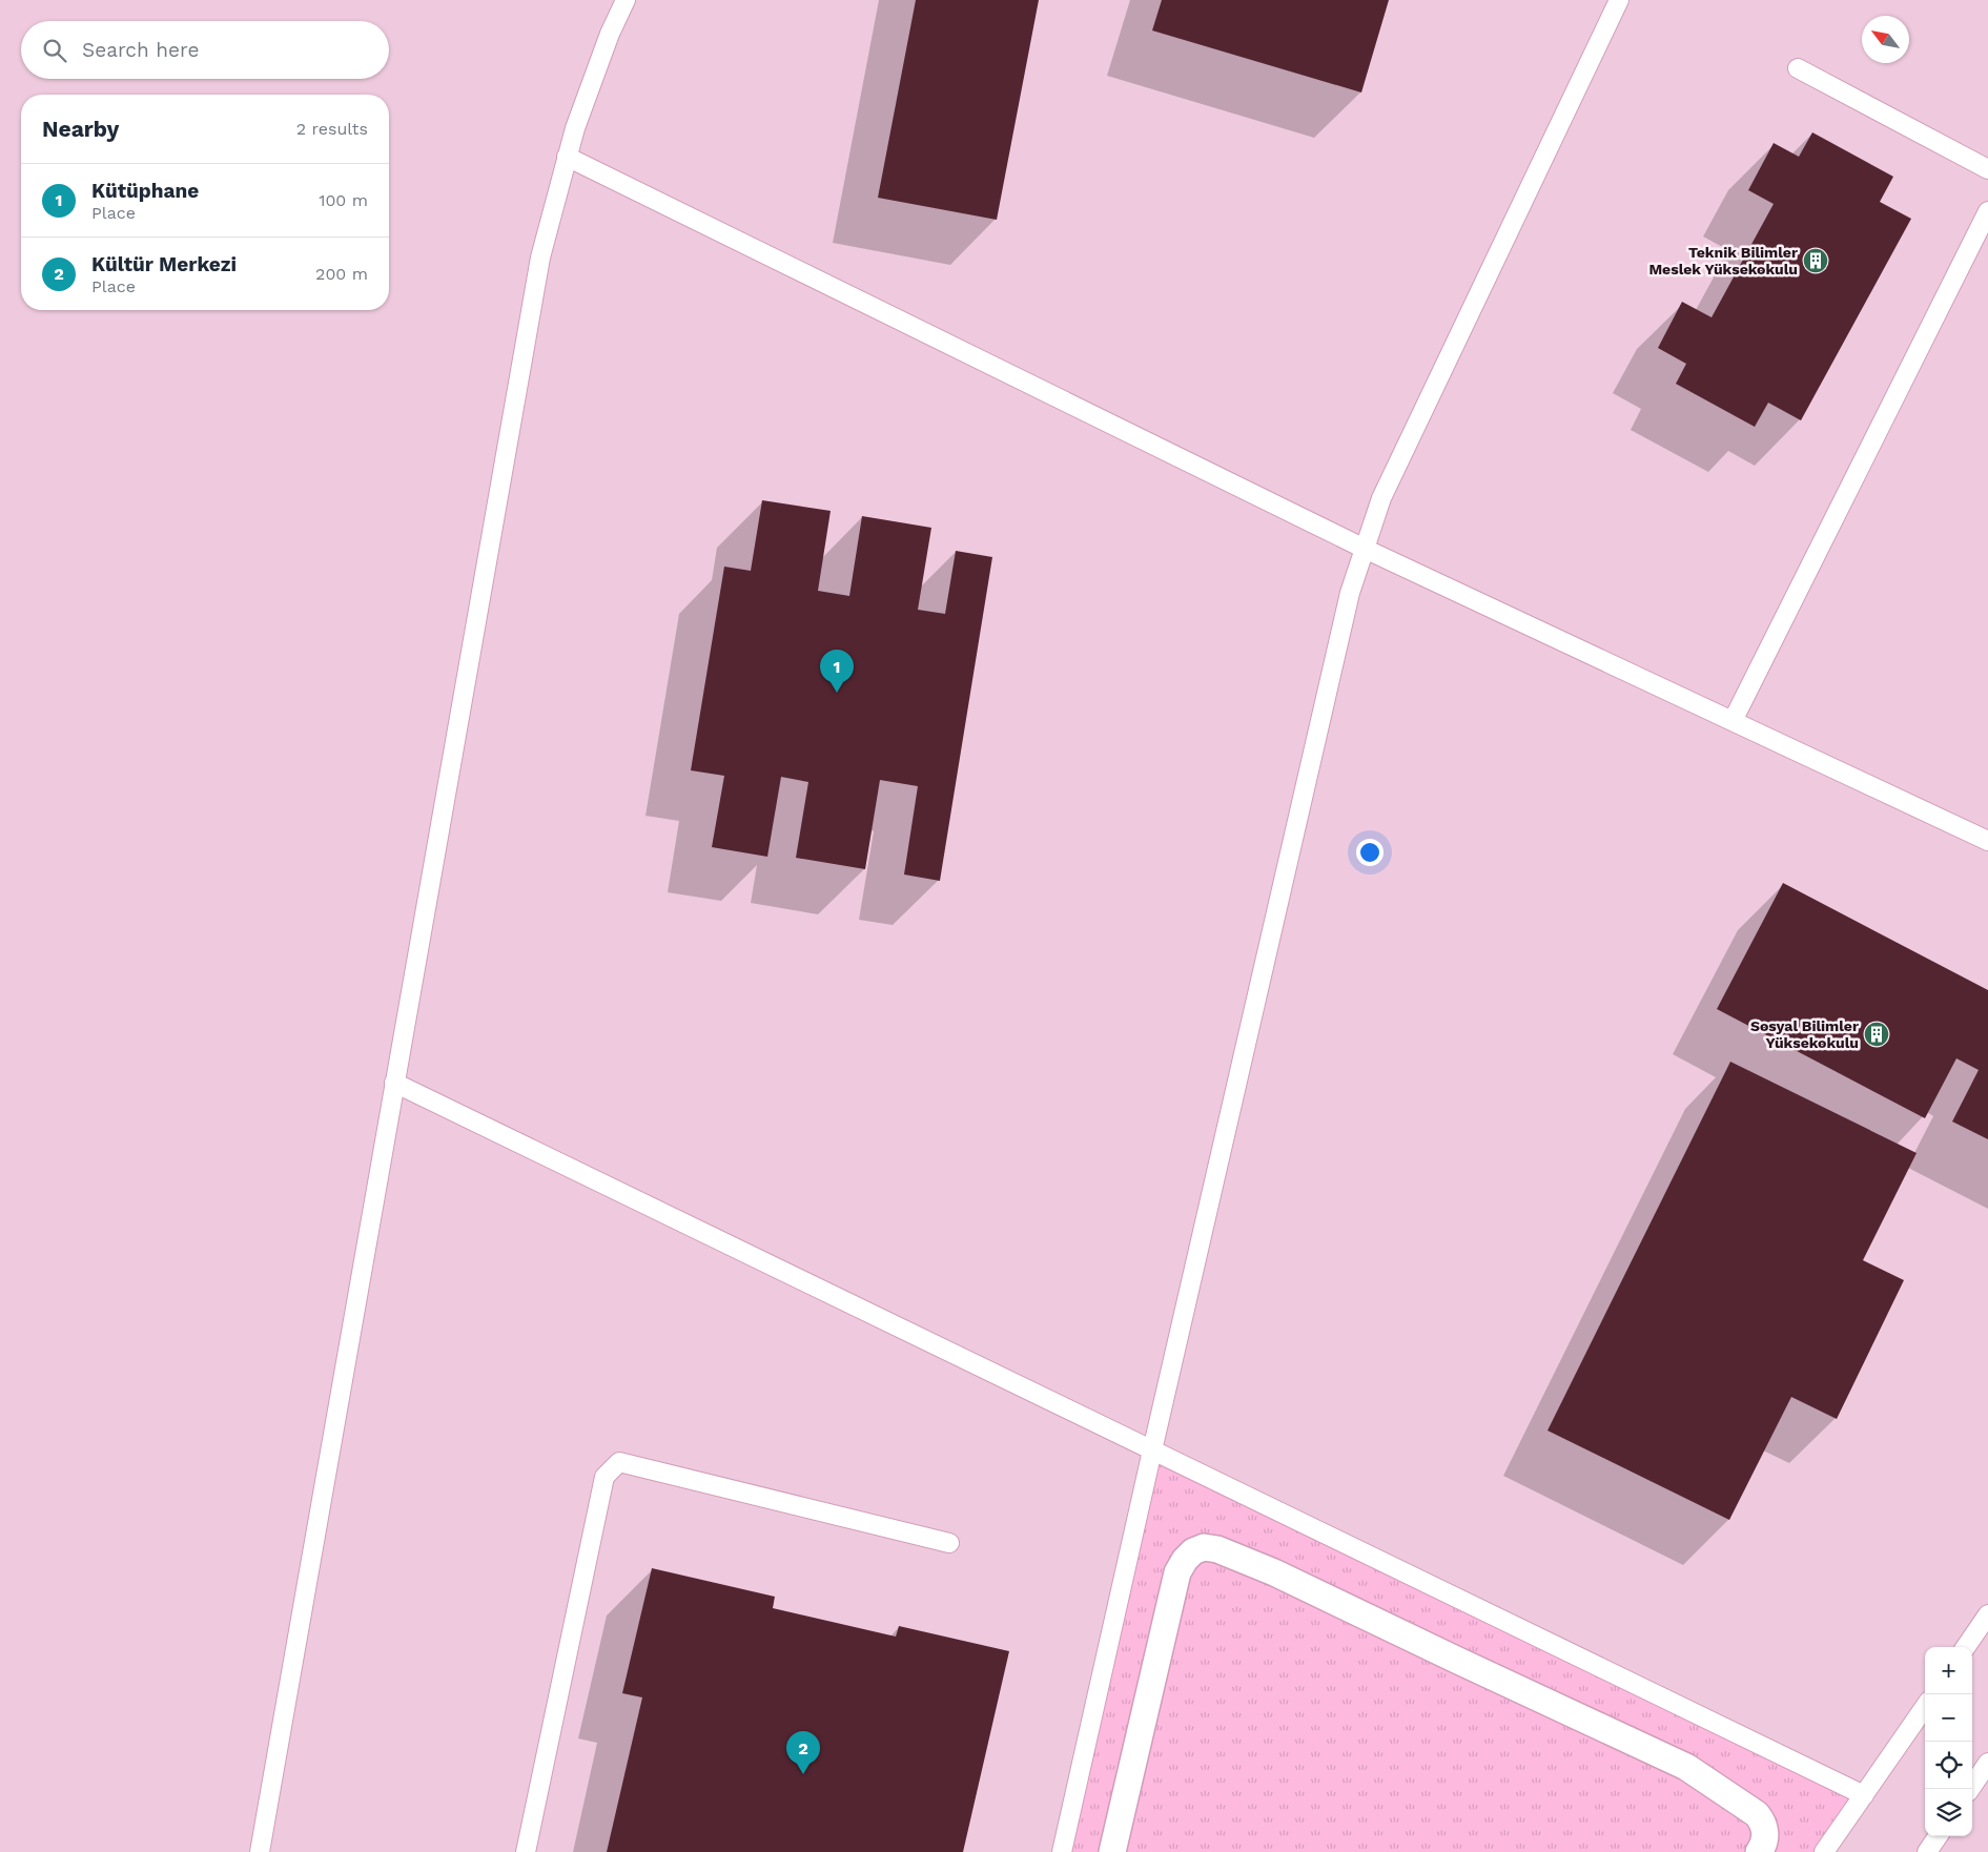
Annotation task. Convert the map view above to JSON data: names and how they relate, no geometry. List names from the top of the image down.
{
  "places": {
    "building": ["Teknik Bilimler Meslek Yüksekokulu", "Sosyal Bilimler Yüksekokulu"]
  },
  "north": "top left",
  "page": {
    "search": "Search here",
    "heading": ["Nearby", "2 results"],
    "list": [
      {
        "mark": "1",
        "name": "Kütüphane",
        "note": "Place",
        "value": "100 m"
      },
      {
        "mark": "2",
        "name": "Kültür Merkezi",
        "note": "Place",
        "value": "200 m"
      }
    ],
    "pins": ["1", "2"],
    "map_buttons": ["+", "−"]
  }
}
